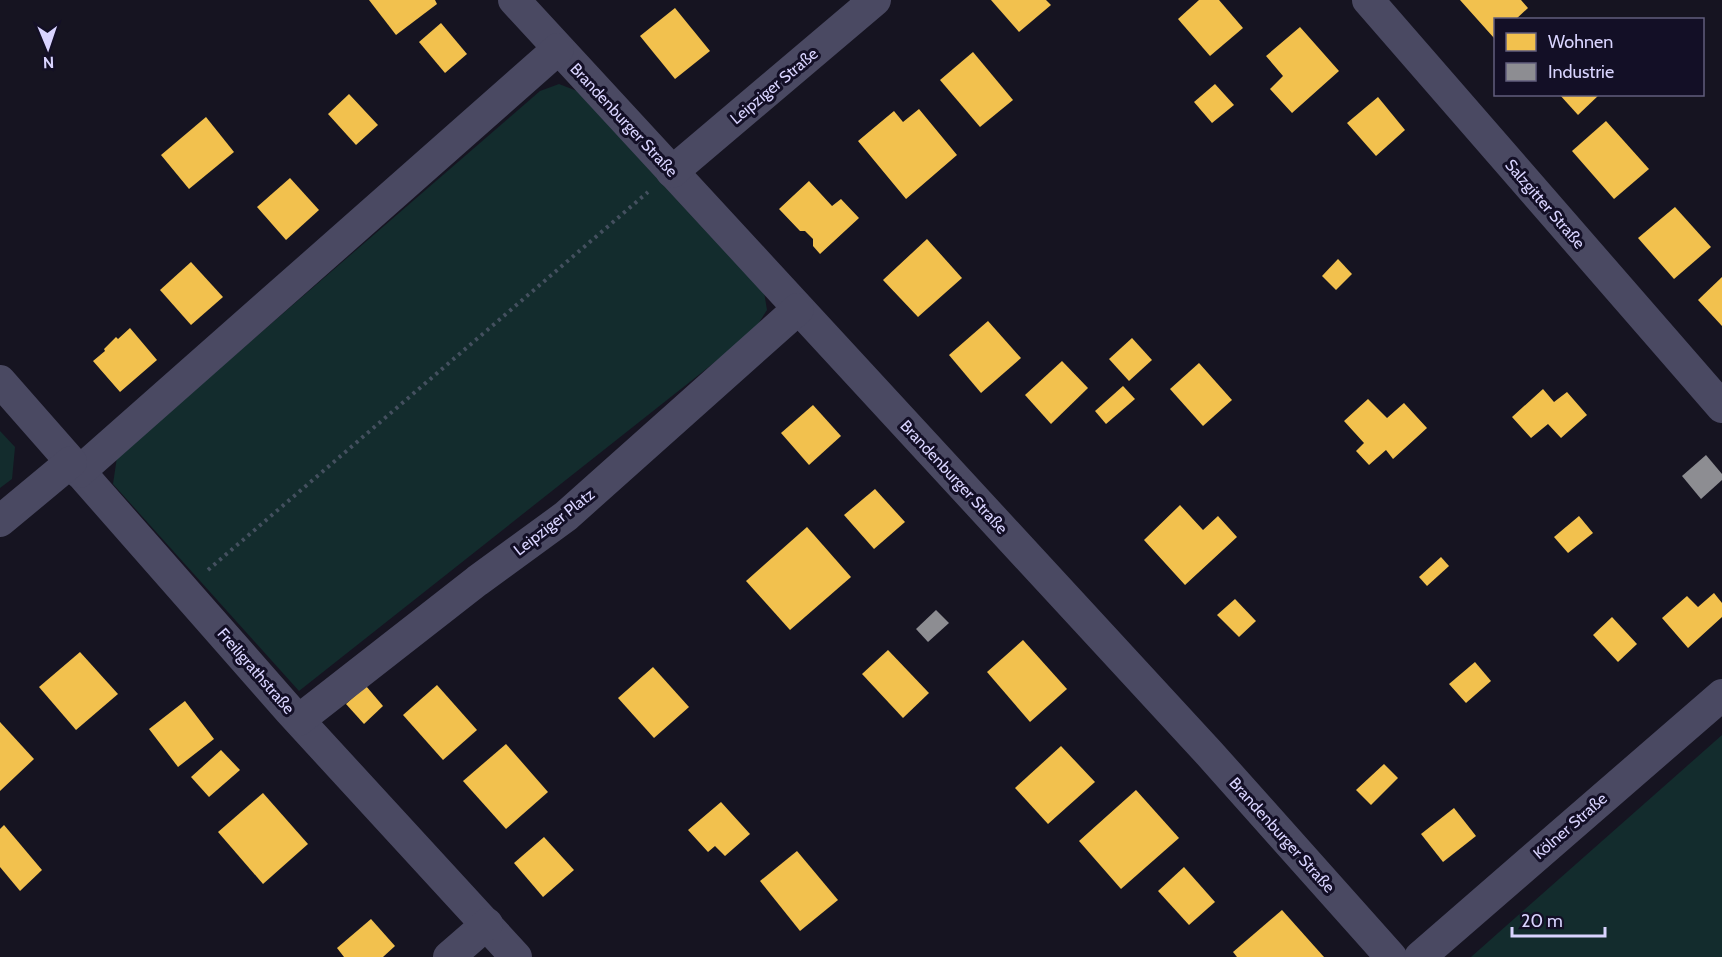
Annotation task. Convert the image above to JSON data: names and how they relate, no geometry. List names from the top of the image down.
{
  "streets": {
    "street": [
      "Leipziger Straße",
      "Brandenburger Straße",
      "Salzgitter Straße",
      "Leipziger Platz",
      "Freiligrathstraße",
      "Kölner Straße"
    ]
  },
  "crossings": [
    ["Leipziger Straße", "Brandenburger Straße"],
    ["Brandenburger Straße", "Leipziger Platz"],
    ["Leipziger Platz", "Freiligrathstraße"]
  ],
  "legend": ["Wohnen", "Industrie"],
  "scale_bar": "20 m",
  "north": "bottom"
}
